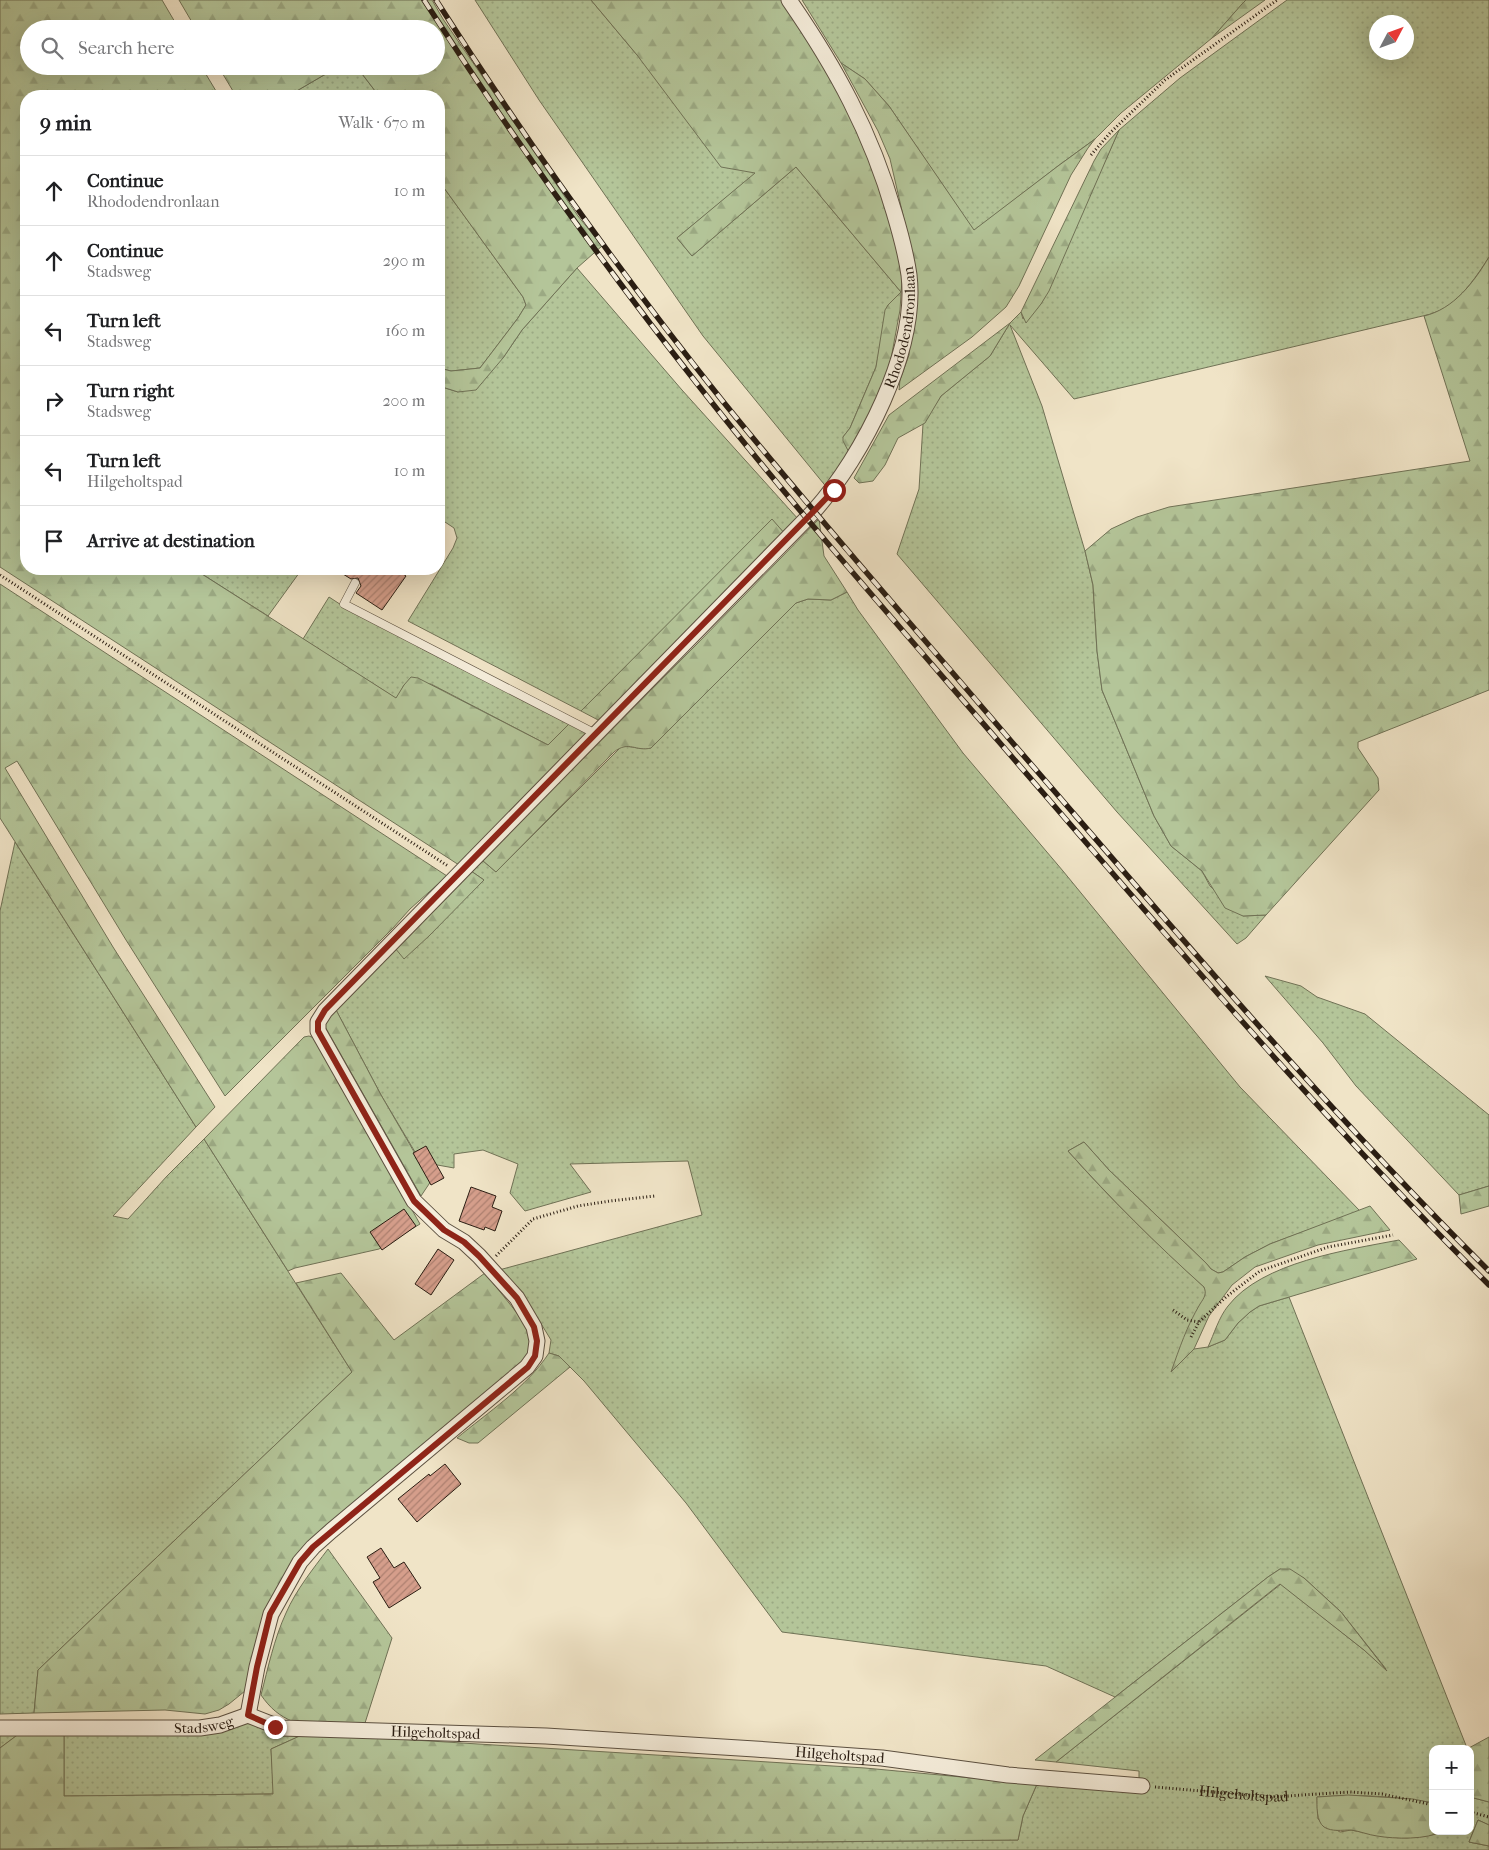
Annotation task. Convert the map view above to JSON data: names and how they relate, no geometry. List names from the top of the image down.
{
  "streets": {
    "street": ["Rhododendronlaan", "Stadsweg", "Hilgeholtspad"]
  },
  "crossings": [
    ["Rhododendronlaan", "Stadsweg"],
    ["Stadsweg", "Hilgeholtspad"]
  ],
  "north": "top right",
  "page": {
    "search": "Search here",
    "heading": ["9 min", "Walk · 670 m"],
    "list": [
      ["Continue", "Rhododendronlaan", "10 m"],
      ["Continue", "Stadsweg", "290 m"],
      ["Turn left", "Stadsweg", "160 m"],
      ["Turn right", "Stadsweg", "200 m"],
      ["Turn left", "Hilgeholtspad", "10 m"],
      "Arrive at destination"
    ],
    "map_buttons": ["+", "−"]
  }
}
